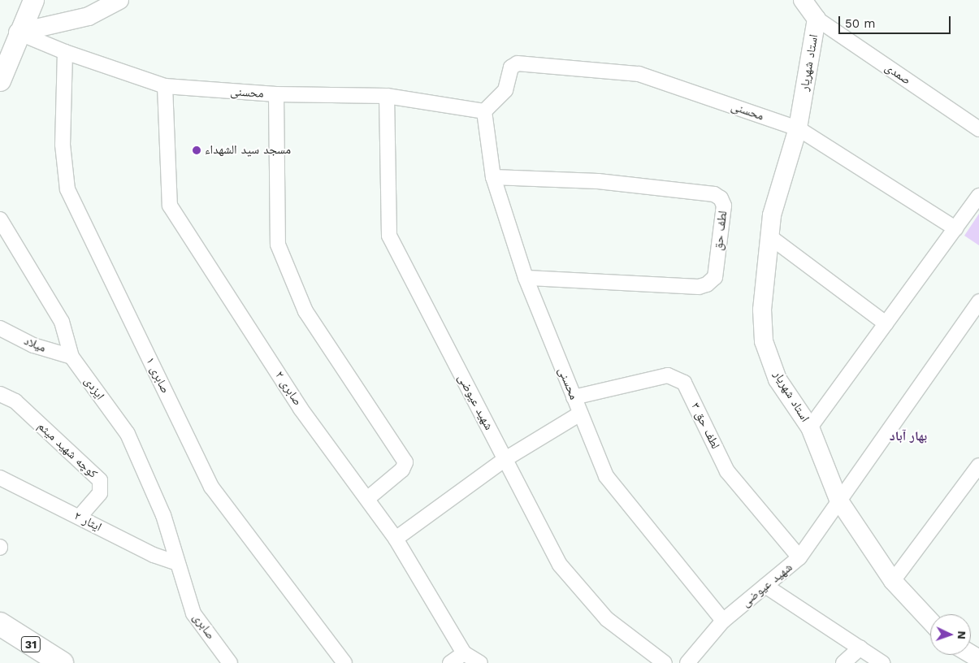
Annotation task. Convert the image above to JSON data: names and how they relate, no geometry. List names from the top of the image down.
{
  "streets": {
    "highway": ["31"],
    "street": [
      "استاد شهریار",
      "صمدی",
      "محسنی",
      "لطف حق",
      "میلاد",
      "صابری ۱",
      "ایزدی",
      "صابری ۲",
      "شهید عیوضی",
      "لطف حق ۳",
      "کوچه شهید میثم",
      "ایثار ۲",
      "صابری"
    ]
  },
  "crossings": [
    ["استاد شهریار", "صمدی"],
    ["استاد شهریار", "محسنی"],
    ["استاد شهریار", "شهید عیوضی"],
    ["محسنی", "لطف حق"],
    ["محسنی", "صابری ۱"],
    ["محسنی", "صابری ۲"],
    ["محسنی", "شهید عیوضی"],
    ["محسنی", "لطف حق ۳"],
    ["میلاد", "ایزدی"],
    ["ایزدی", "ایثار ۲"],
    ["ایزدی", "صابری"],
    ["شهید عیوضی", "لطف حق ۳"],
    ["کوچه شهید میثم", "ایثار ۲"],
    ["ایثار ۲", "صابری"]
  ],
  "districts": ["بهار آباد"],
  "places": ["مسجد سید الشهداء"],
  "scale_bar": "50 m",
  "north": "right"
}
